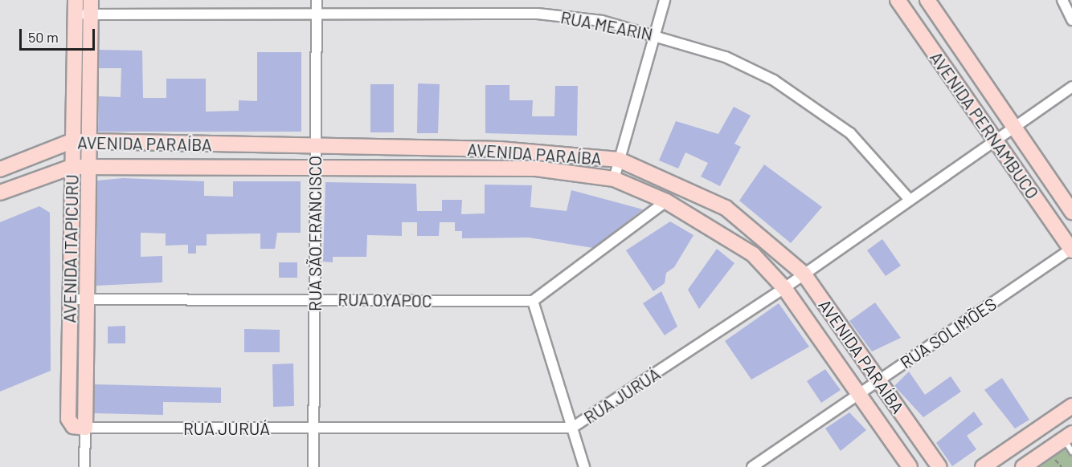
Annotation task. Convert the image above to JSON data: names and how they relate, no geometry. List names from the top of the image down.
{
  "streets": {
    "main road": ["AVENIDA PERNAMBUCO", "AVENIDA PARAÍBA", "AVENIDA ITAPICURU"],
    "street": [
      "RUA MEARIN",
      "RUA SÃO FRANCISCO",
      "RUA OYAPOC",
      "RUA SOLIMÕES",
      "RUA JURUÁ"
    ]
  },
  "crossings": [
    ["RUA MEARIN", "RUA SÃO FRANCISCO"],
    ["RUA MEARIN", "AVENIDA ITAPICURU"],
    ["RUA MEARIN", "RUA JURUÁ"],
    ["AVENIDA PERNAMBUCO", "RUA SOLIMÕES"],
    ["AVENIDA PERNAMBUCO", "RUA JURUÁ"],
    ["AVENIDA PARAÍBA", "RUA SÃO FRANCISCO"],
    ["AVENIDA PARAÍBA", "AVENIDA ITAPICURU"],
    ["AVENIDA PARAÍBA", "RUA SOLIMÕES"],
    ["AVENIDA PARAÍBA", "RUA JURUÁ"],
    ["RUA SÃO FRANCISCO", "RUA OYAPOC"],
    ["RUA SÃO FRANCISCO", "RUA JURUÁ"],
    ["AVENIDA ITAPICURU", "RUA OYAPOC"],
    ["AVENIDA ITAPICURU", "RUA JURUÁ"]
  ],
  "scale_bar": "50 m"
}
